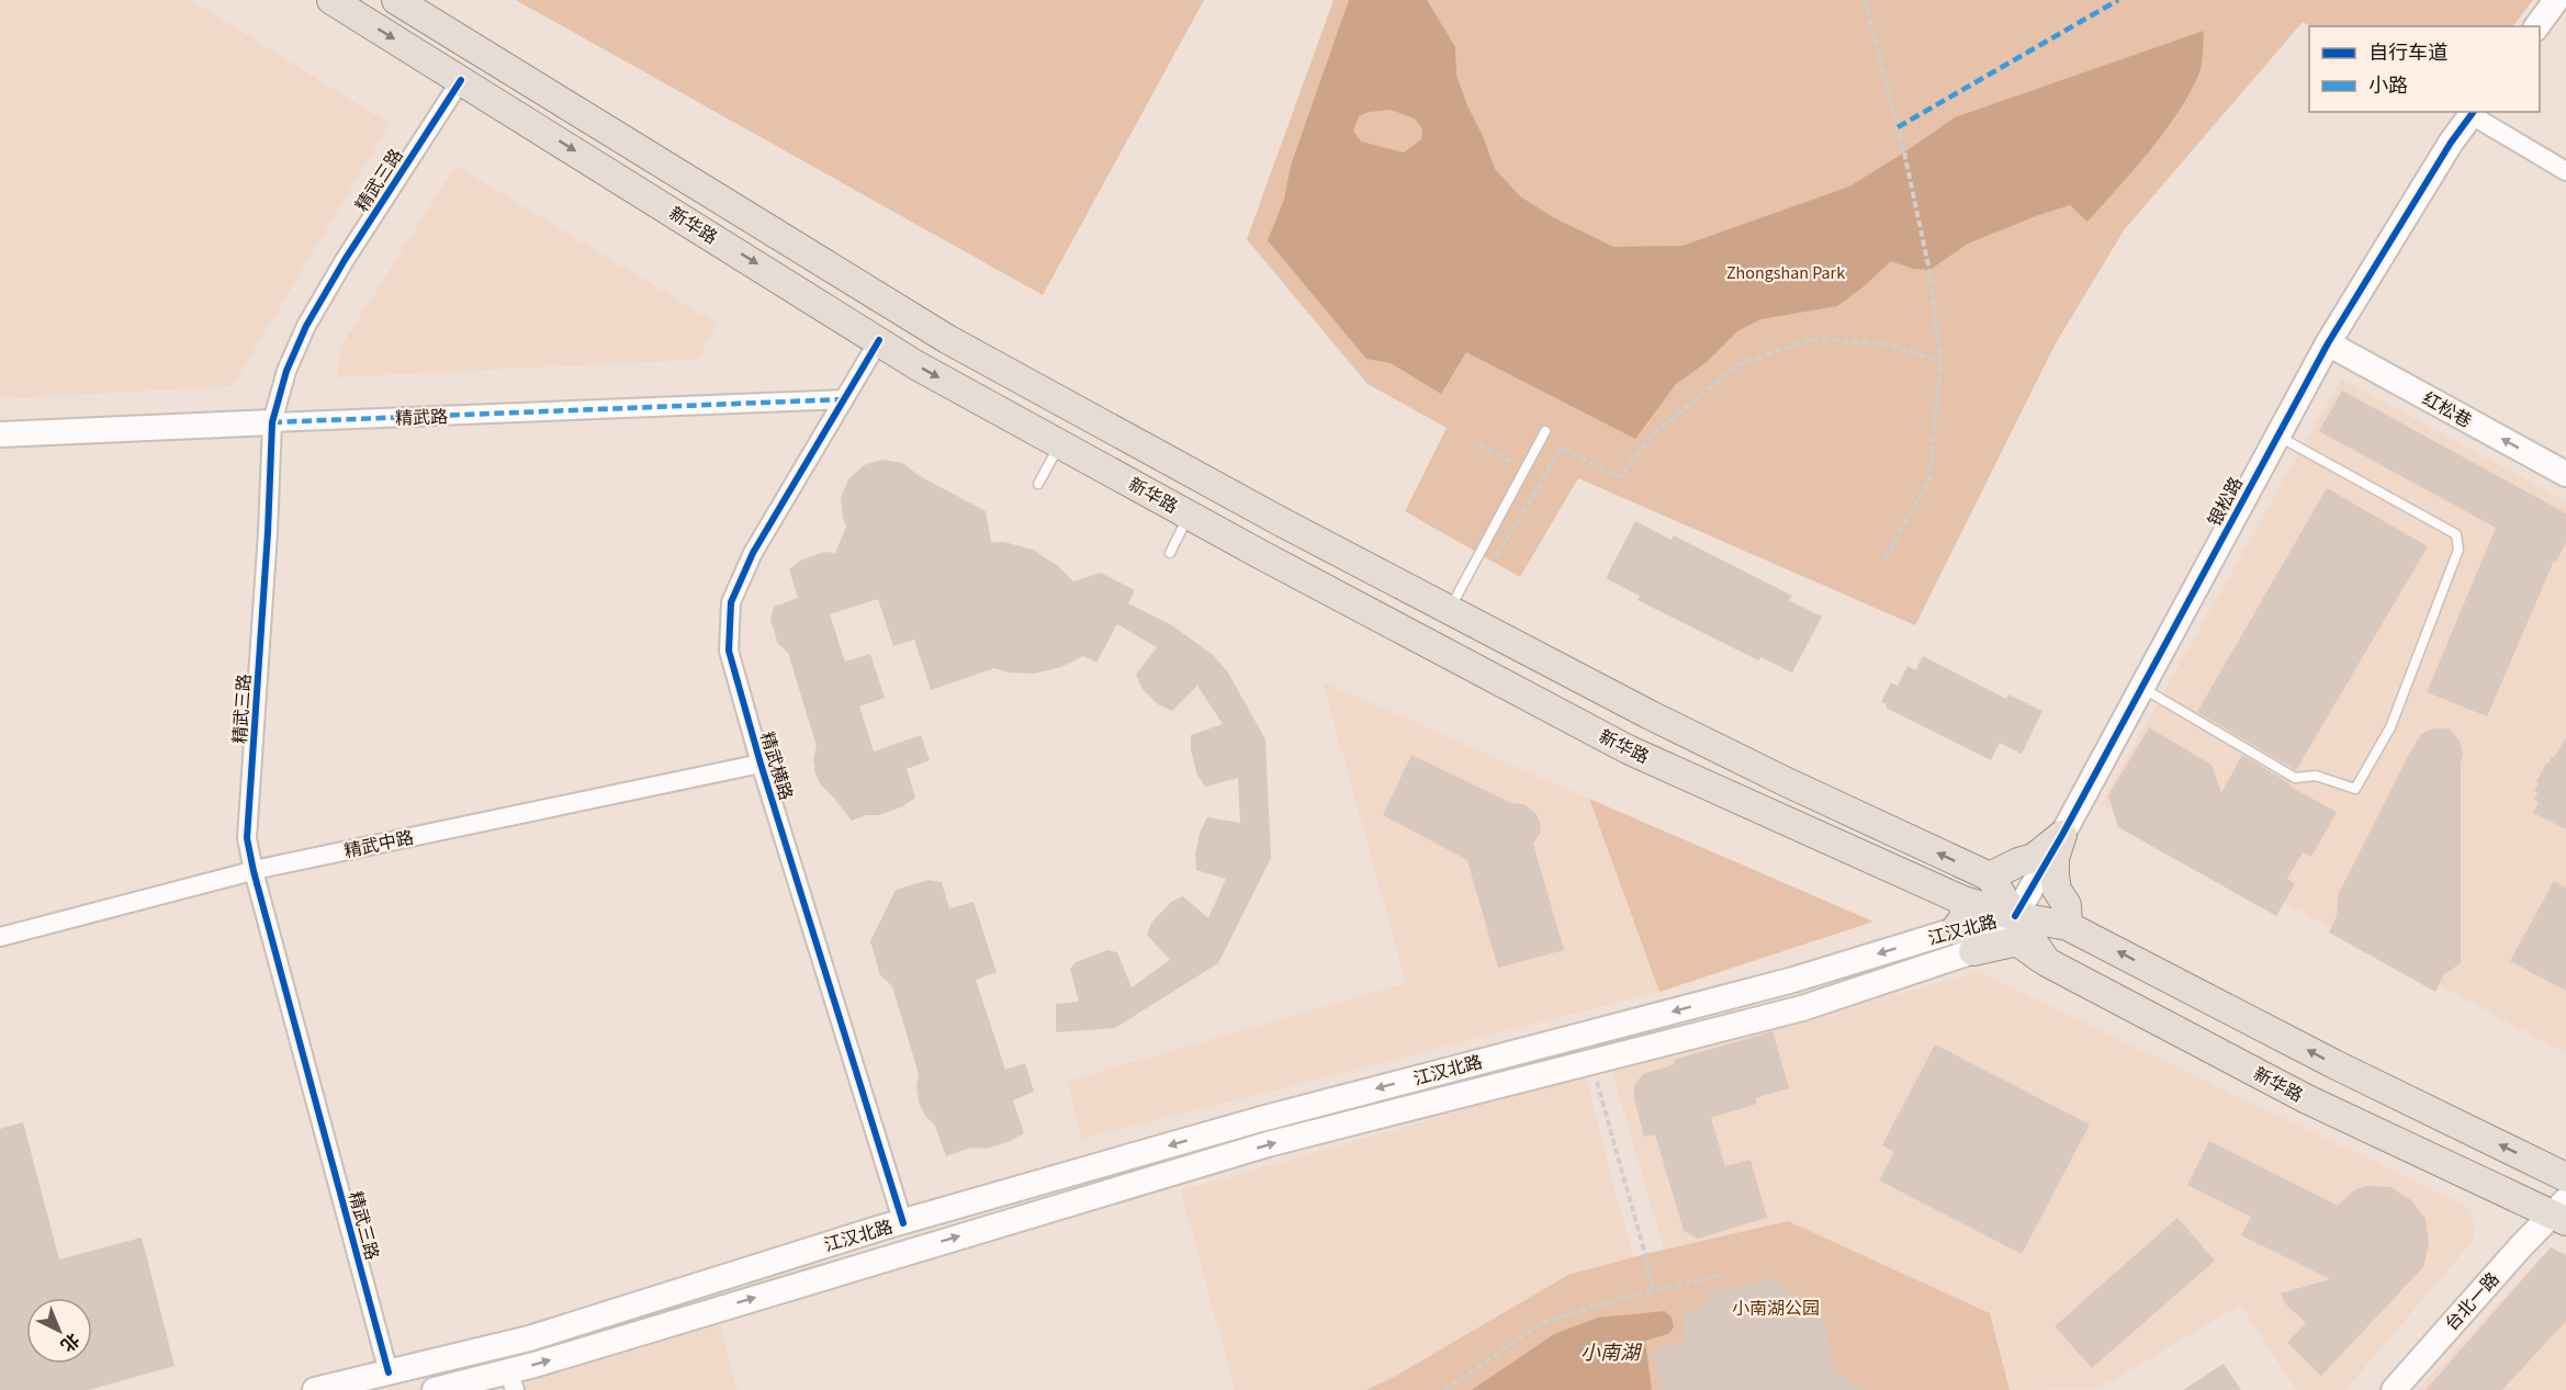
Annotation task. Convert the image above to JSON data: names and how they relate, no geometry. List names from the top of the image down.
{
  "streets": {
    "main road": [
      "新华路",
      "红松巷",
      "精武路",
      "银松路",
      "江汉北路",
      "台北一路"
    ],
    "street": ["精武三路", "精武横路", "精武中路"]
  },
  "crossings": [
    ["精武三路", "新华路"],
    ["精武三路", "精武路"],
    ["精武三路", "精武中路"],
    ["精武三路", "江汉北路"],
    ["新华路", "银松路"],
    ["新华路", "精武横路"],
    ["新华路", "江汉北路"],
    ["新华路", "台北一路"],
    ["红松巷", "银松路"],
    ["精武路", "精武横路"],
    ["银松路", "江汉北路"],
    ["精武横路", "精武中路"],
    ["精武横路", "江汉北路"]
  ],
  "one_way": ["红松巷"],
  "water": ["小南湖"],
  "parks": ["Zhongshan Park", "小南湖公园"],
  "legend": ["自行车道", "小路"],
  "north": "bottom right"
}
